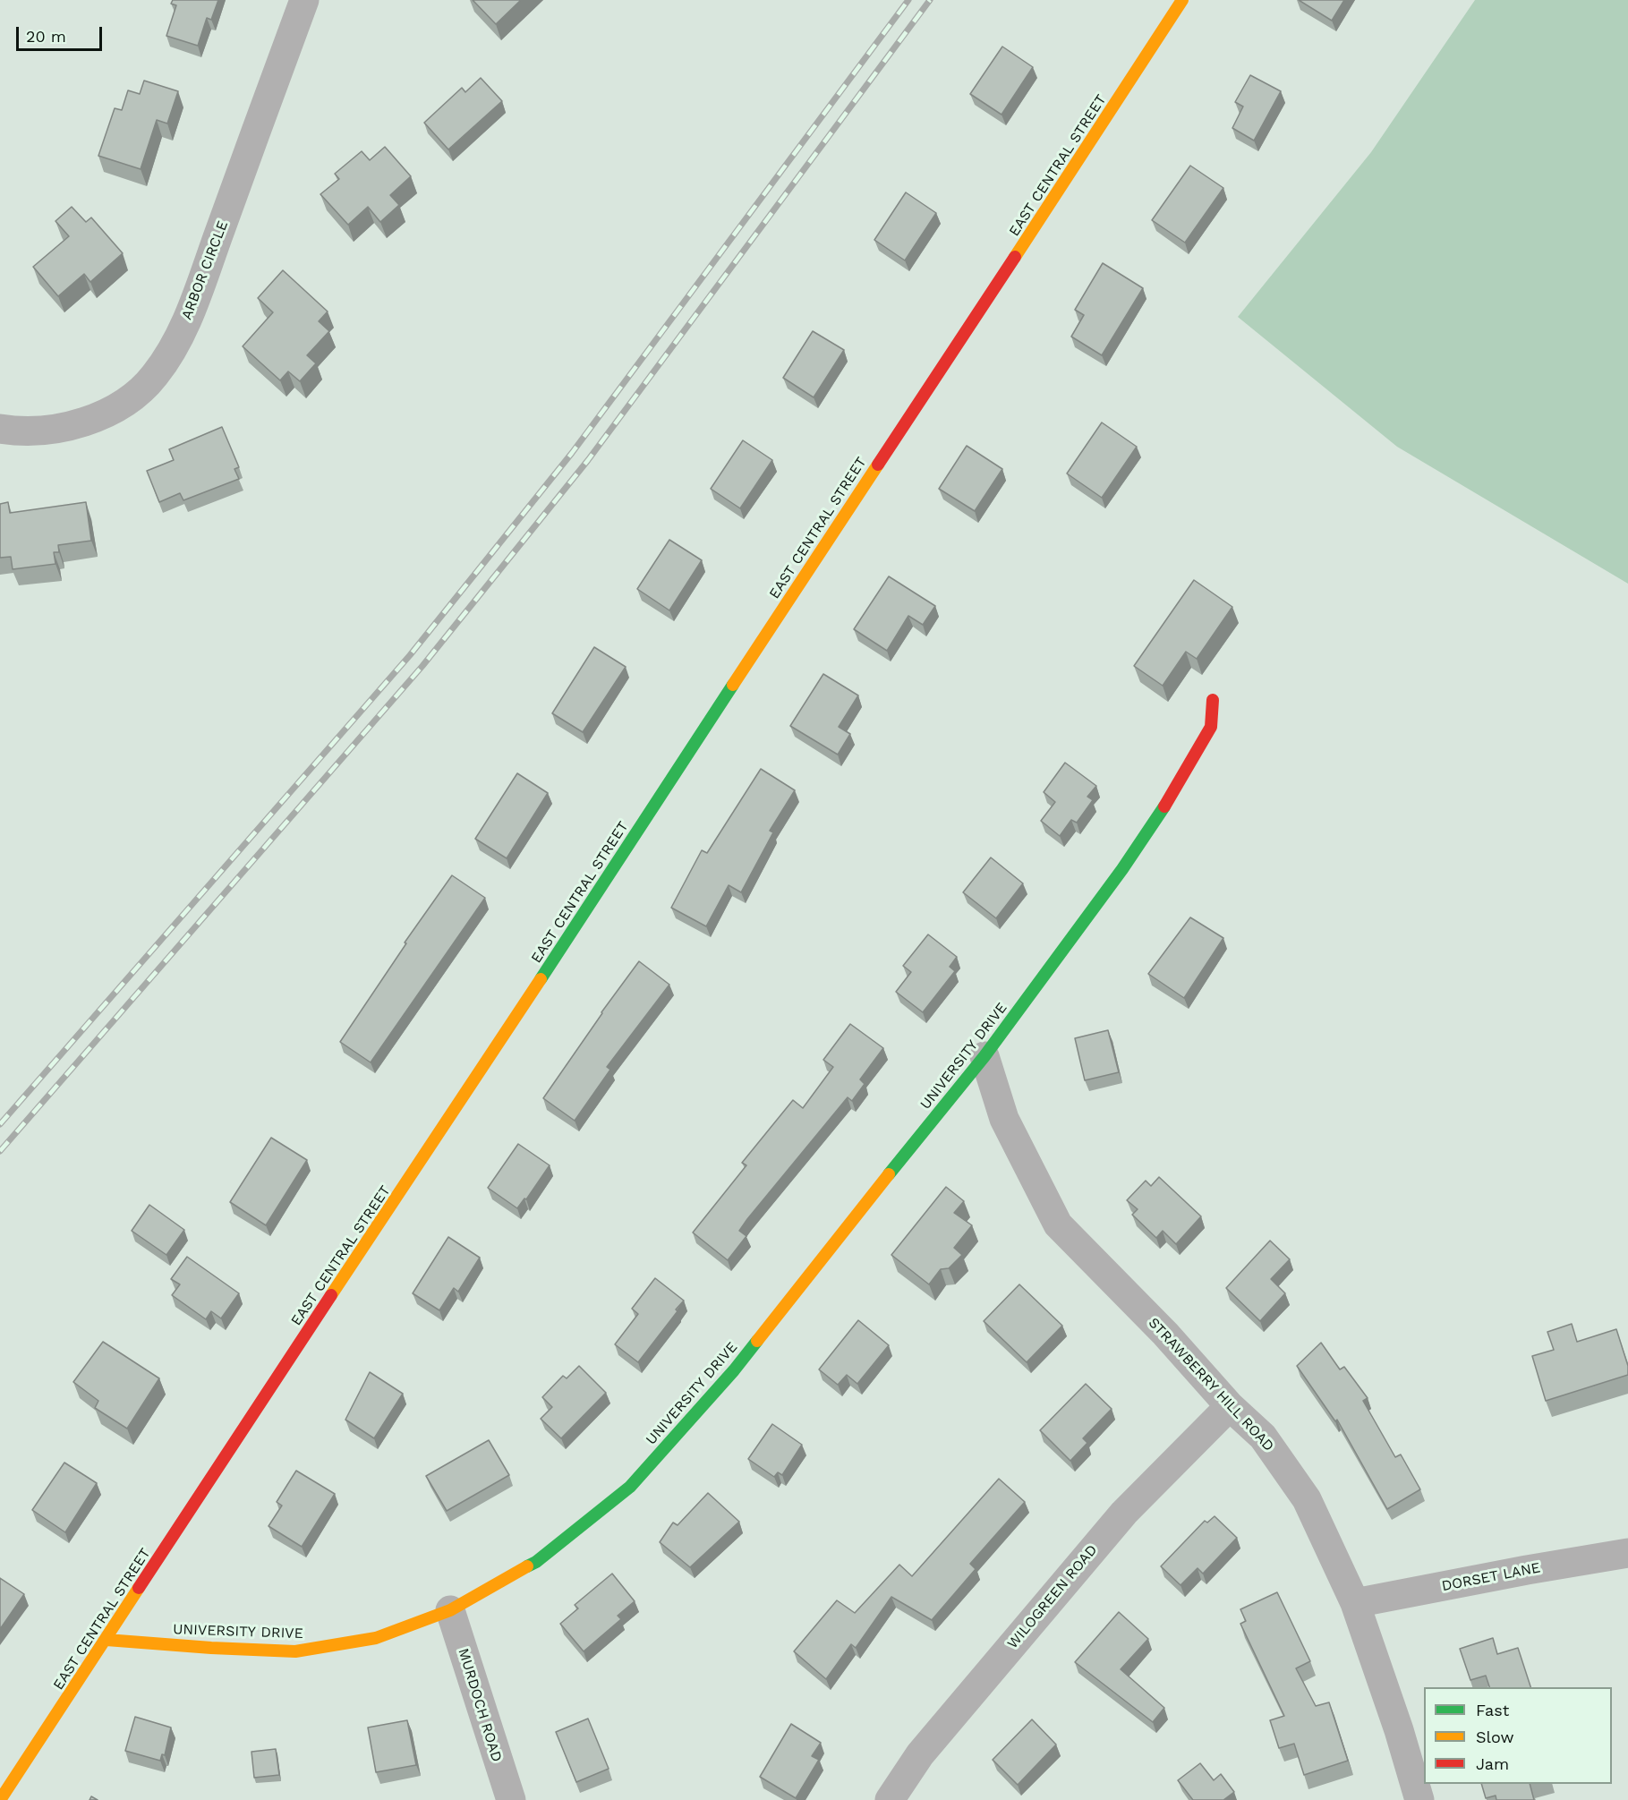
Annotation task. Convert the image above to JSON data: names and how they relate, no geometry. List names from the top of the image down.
{
  "streets": {
    "main road": ["EAST CENTRAL STREET", "UNIVERSITY DRIVE"],
    "street": [
      "ARBOR CIRCLE",
      "STRAWBERRY HILL ROAD",
      "DORSET LANE",
      "WILOGREEN ROAD",
      "MURDOCH ROAD"
    ]
  },
  "crossings": [
    ["EAST CENTRAL STREET", "UNIVERSITY DRIVE"],
    ["UNIVERSITY DRIVE", "STRAWBERRY HILL ROAD"],
    ["UNIVERSITY DRIVE", "MURDOCH ROAD"],
    ["STRAWBERRY HILL ROAD", "DORSET LANE"],
    ["STRAWBERRY HILL ROAD", "WILOGREEN ROAD"]
  ],
  "legend": ["Fast", "Slow", "Jam"],
  "scale_bar": "20 m"
}
